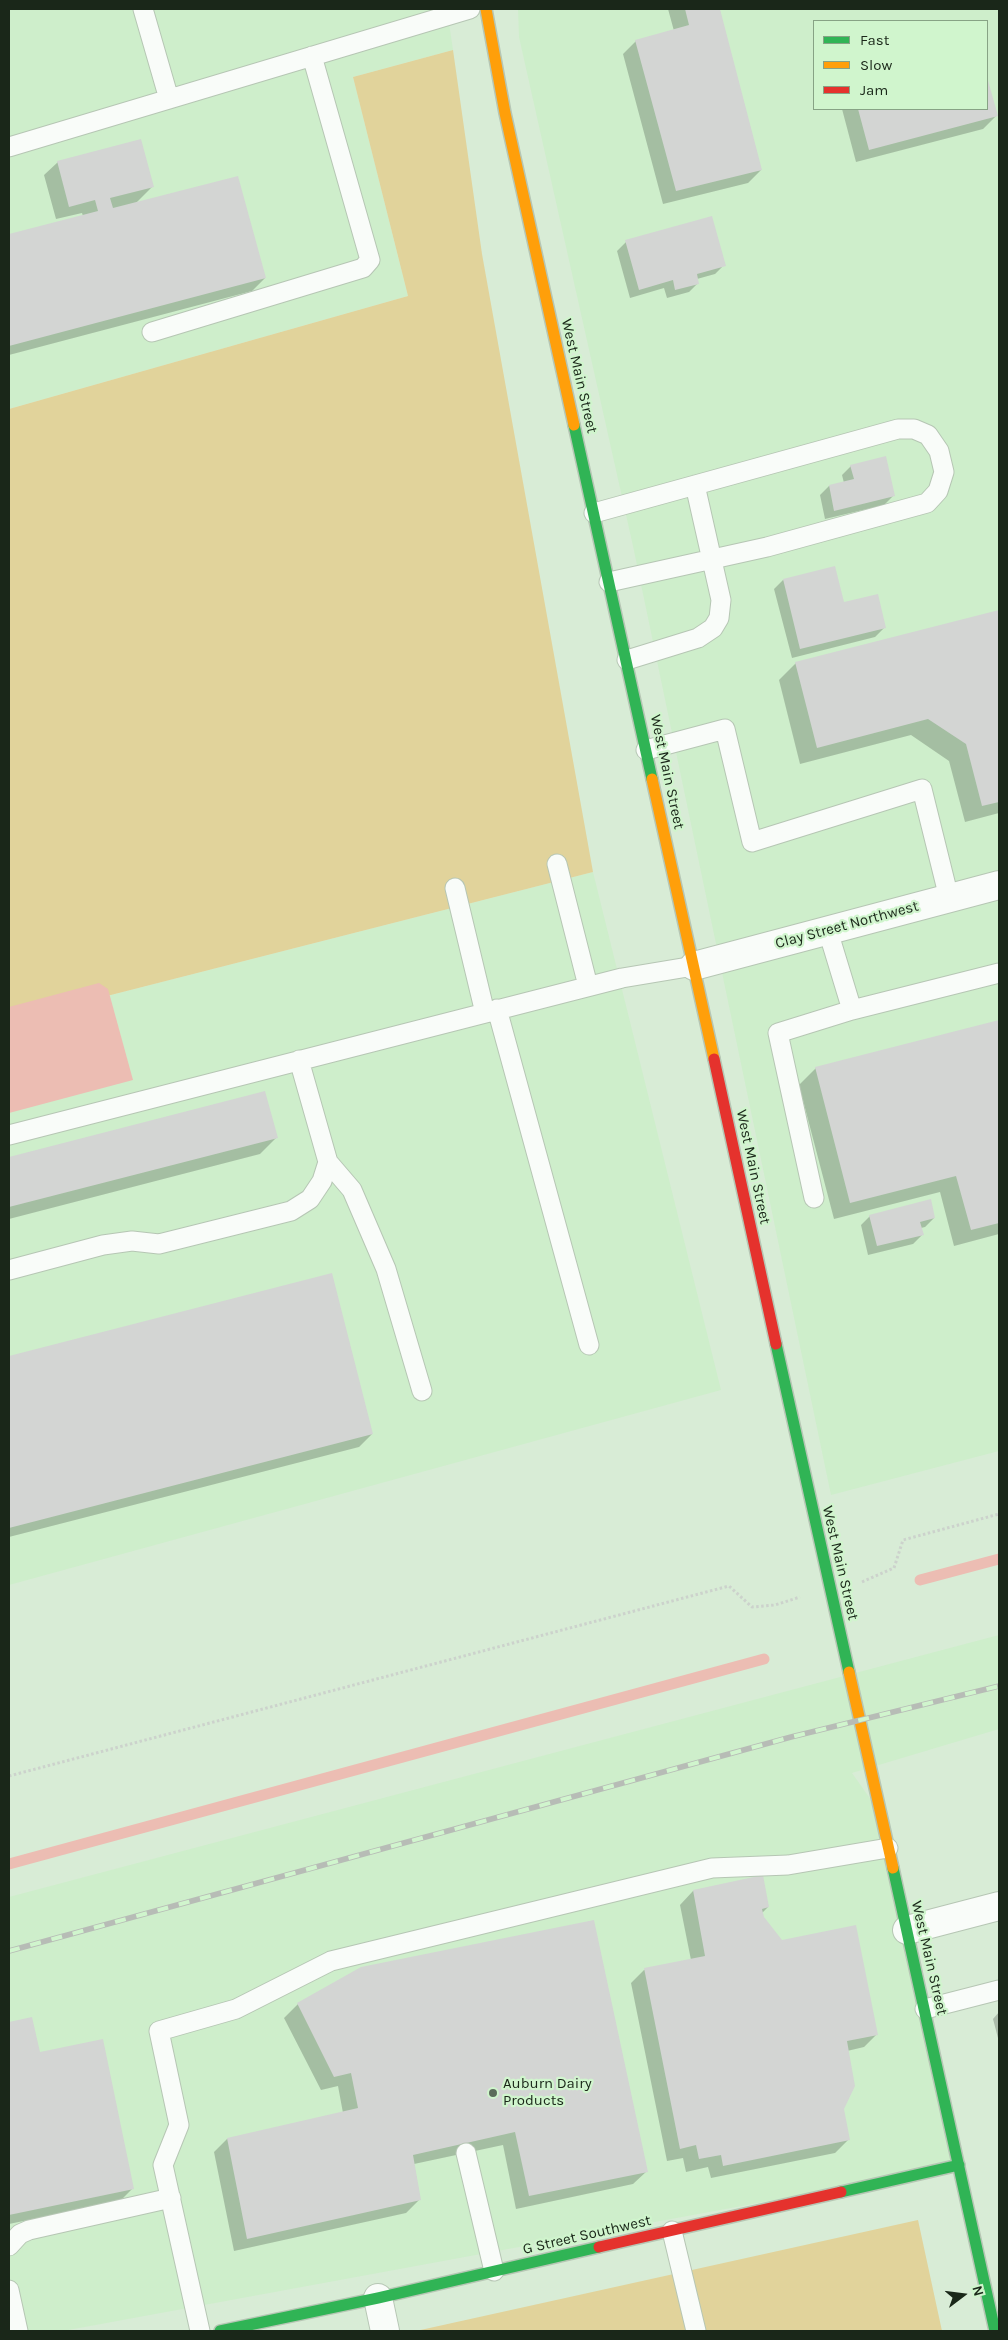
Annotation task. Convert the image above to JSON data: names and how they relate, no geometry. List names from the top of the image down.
{
  "streets": {
    "main road": ["West Main Street", "G Street Southwest"],
    "street": ["Clay Street Northwest"]
  },
  "crossings": [
    ["West Main Street", "Clay Street Northwest"],
    ["West Main Street", "G Street Southwest"]
  ],
  "places": ["Auburn Dairy Products"],
  "legend": ["Fast", "Slow", "Jam"],
  "north": "right"
}
